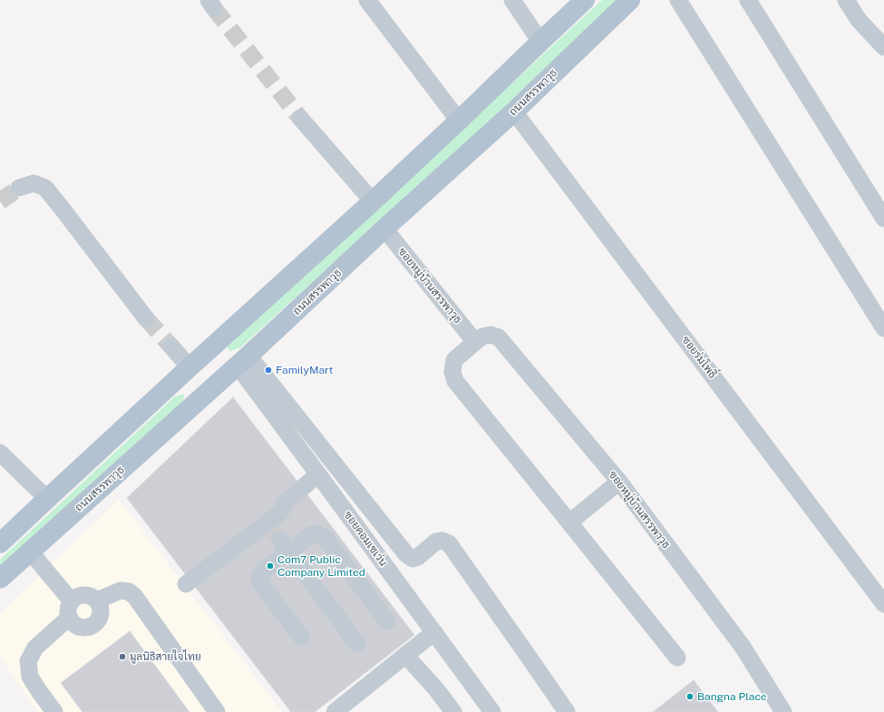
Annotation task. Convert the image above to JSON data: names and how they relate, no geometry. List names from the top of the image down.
{
  "streets": {
    "main road": ["ถนนสรรพาวุธ"],
    "street": ["ซอยหมู่บ้านสรรพาวุธ", "ซอยร่มโพธิ์", "ซอยคอมเซเว่น"]
  },
  "crossings": [
    ["ถนนสรรพาวุธ", "ซอยหมู่บ้านสรรพาวุธ"],
    ["ถนนสรรพาวุธ", "ซอยร่มโพธิ์"],
    ["ถนนสรรพาวุธ", "ซอยคอมเซเว่น"]
  ],
  "places": [
    "FamilyMart",
    "Com7 Public Company Limited",
    "มูลนิธิสายใจไทย",
    "Bangna Place"
  ]
}
